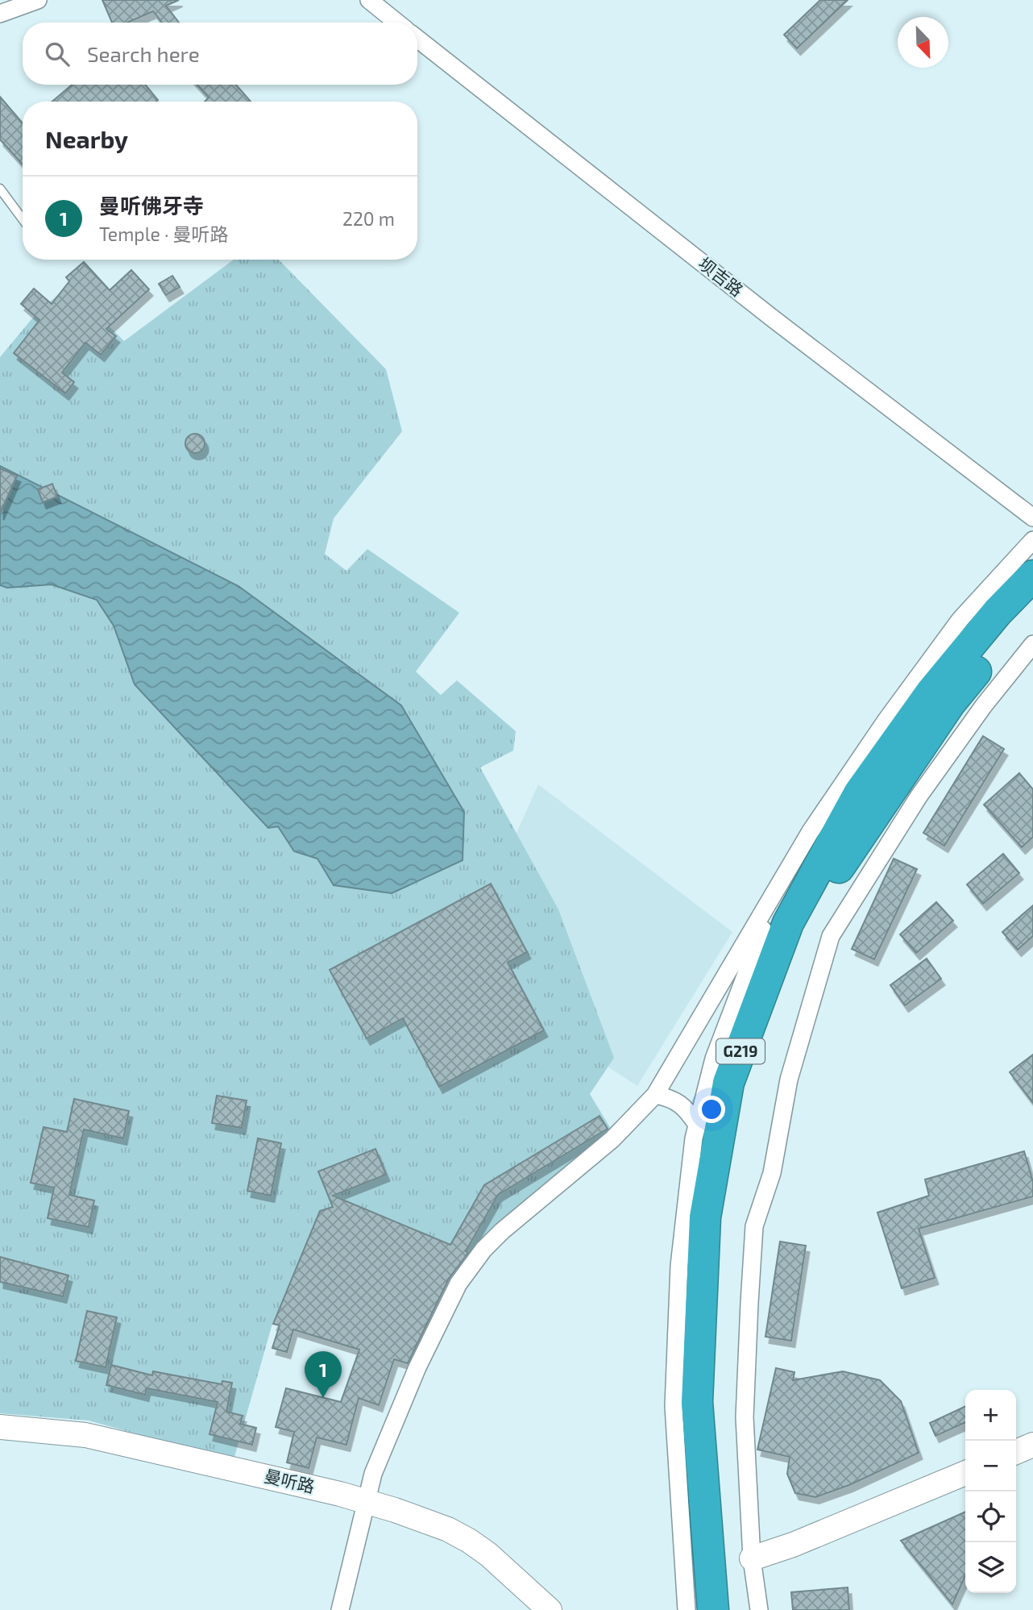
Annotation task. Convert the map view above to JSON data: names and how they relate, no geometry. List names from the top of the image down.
{
  "streets": {
    "highway": ["G219"],
    "street": ["坝吉路", "曼听路"]
  },
  "north": "bottom right",
  "page": {
    "search": "Search here",
    "heading": "Nearby",
    "list": [
      {
        "mark": "1",
        "name": "曼听佛牙寺",
        "note": "Temple · 曼听路",
        "value": "220 m"
      }
    ],
    "pins": "1",
    "map_buttons": ["+", "−"]
  }
}
